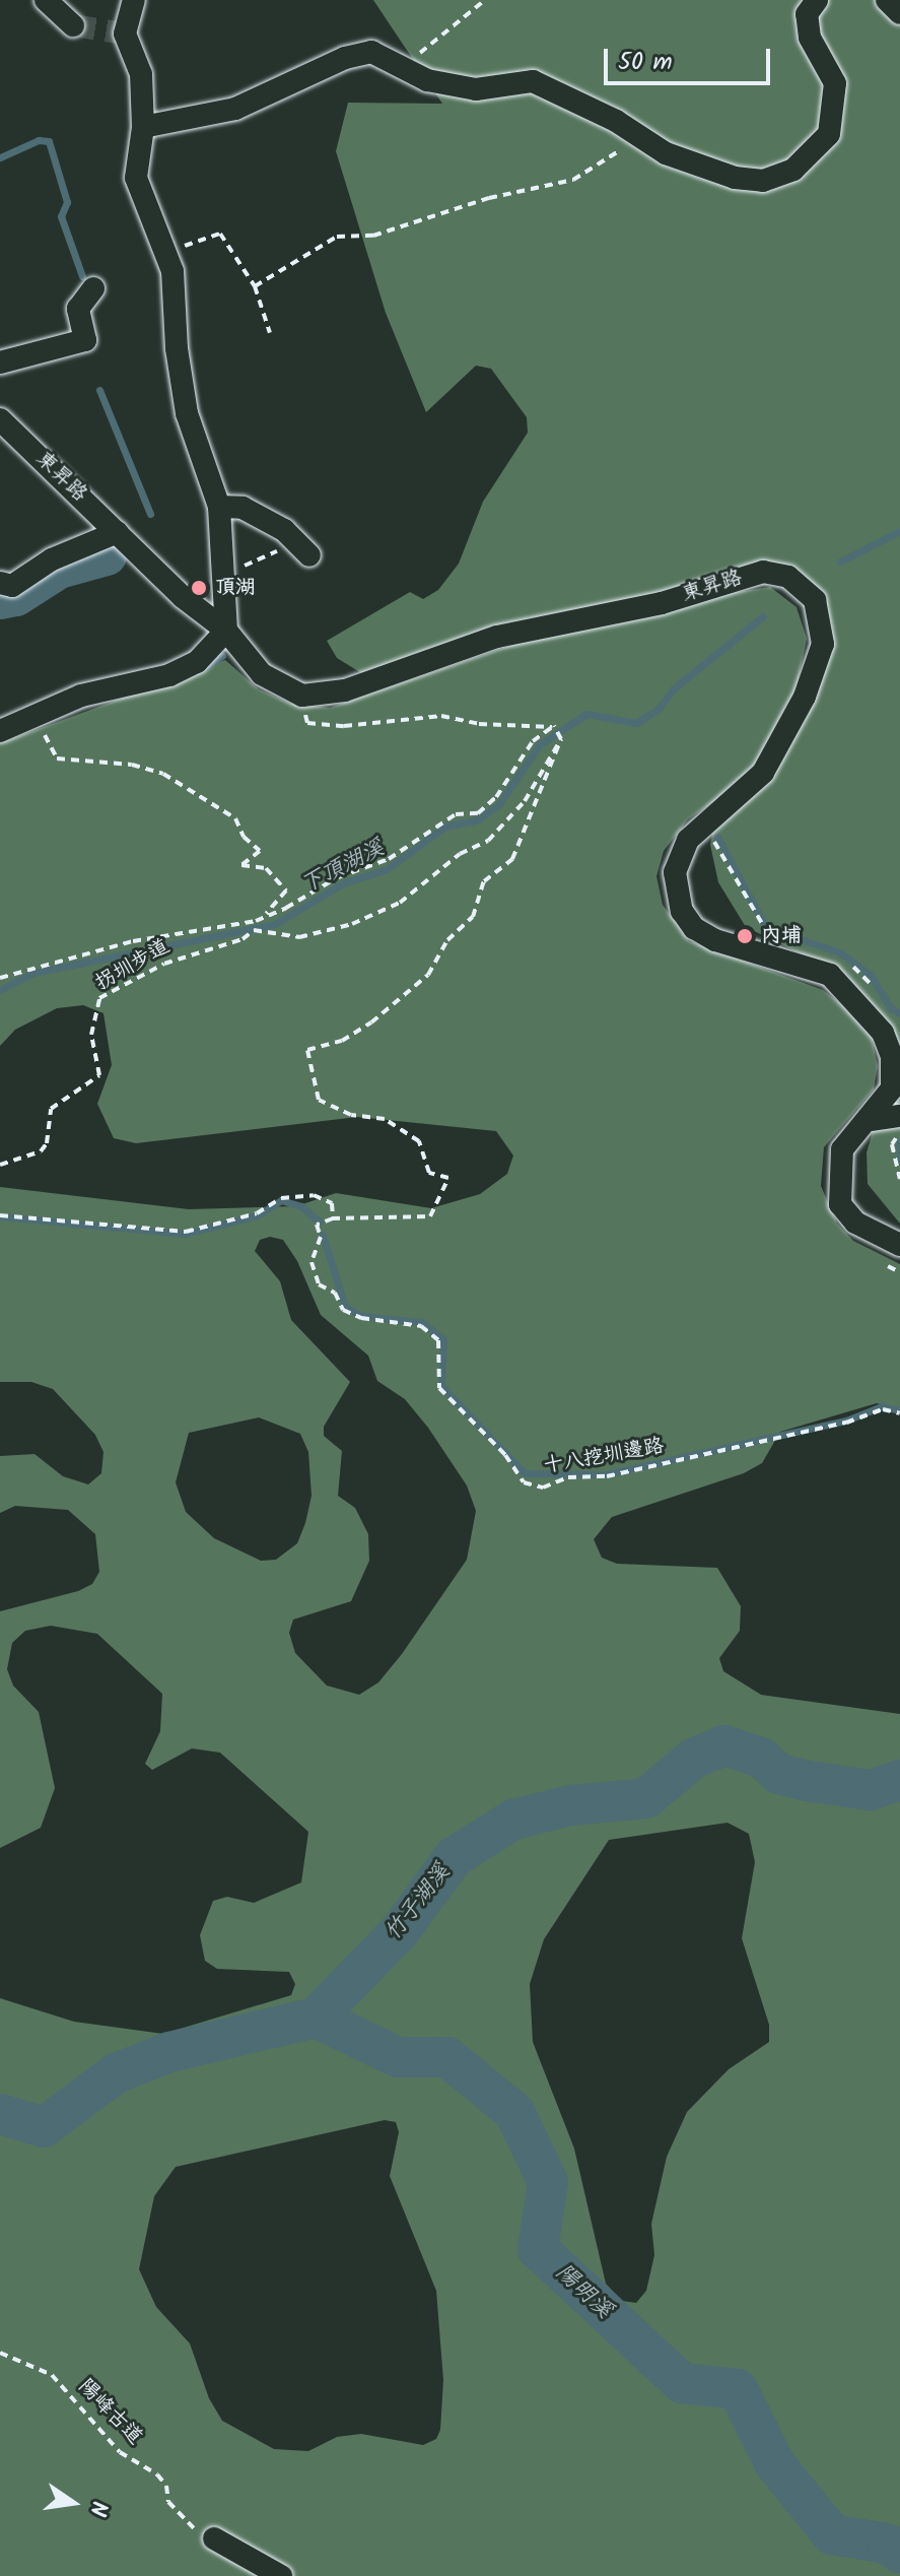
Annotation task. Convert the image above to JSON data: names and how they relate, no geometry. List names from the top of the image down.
{
  "streets": {
    "street": ["東昇路"],
    "path": ["拐圳步道", "十八挖圳邊路", "陽峰古道"]
  },
  "water": ["下頂湖溪", "竹子湖溪", "陽明溪"],
  "places": ["頂湖", "內埔"],
  "scale_bar": "50 m",
  "north": "right"
}
